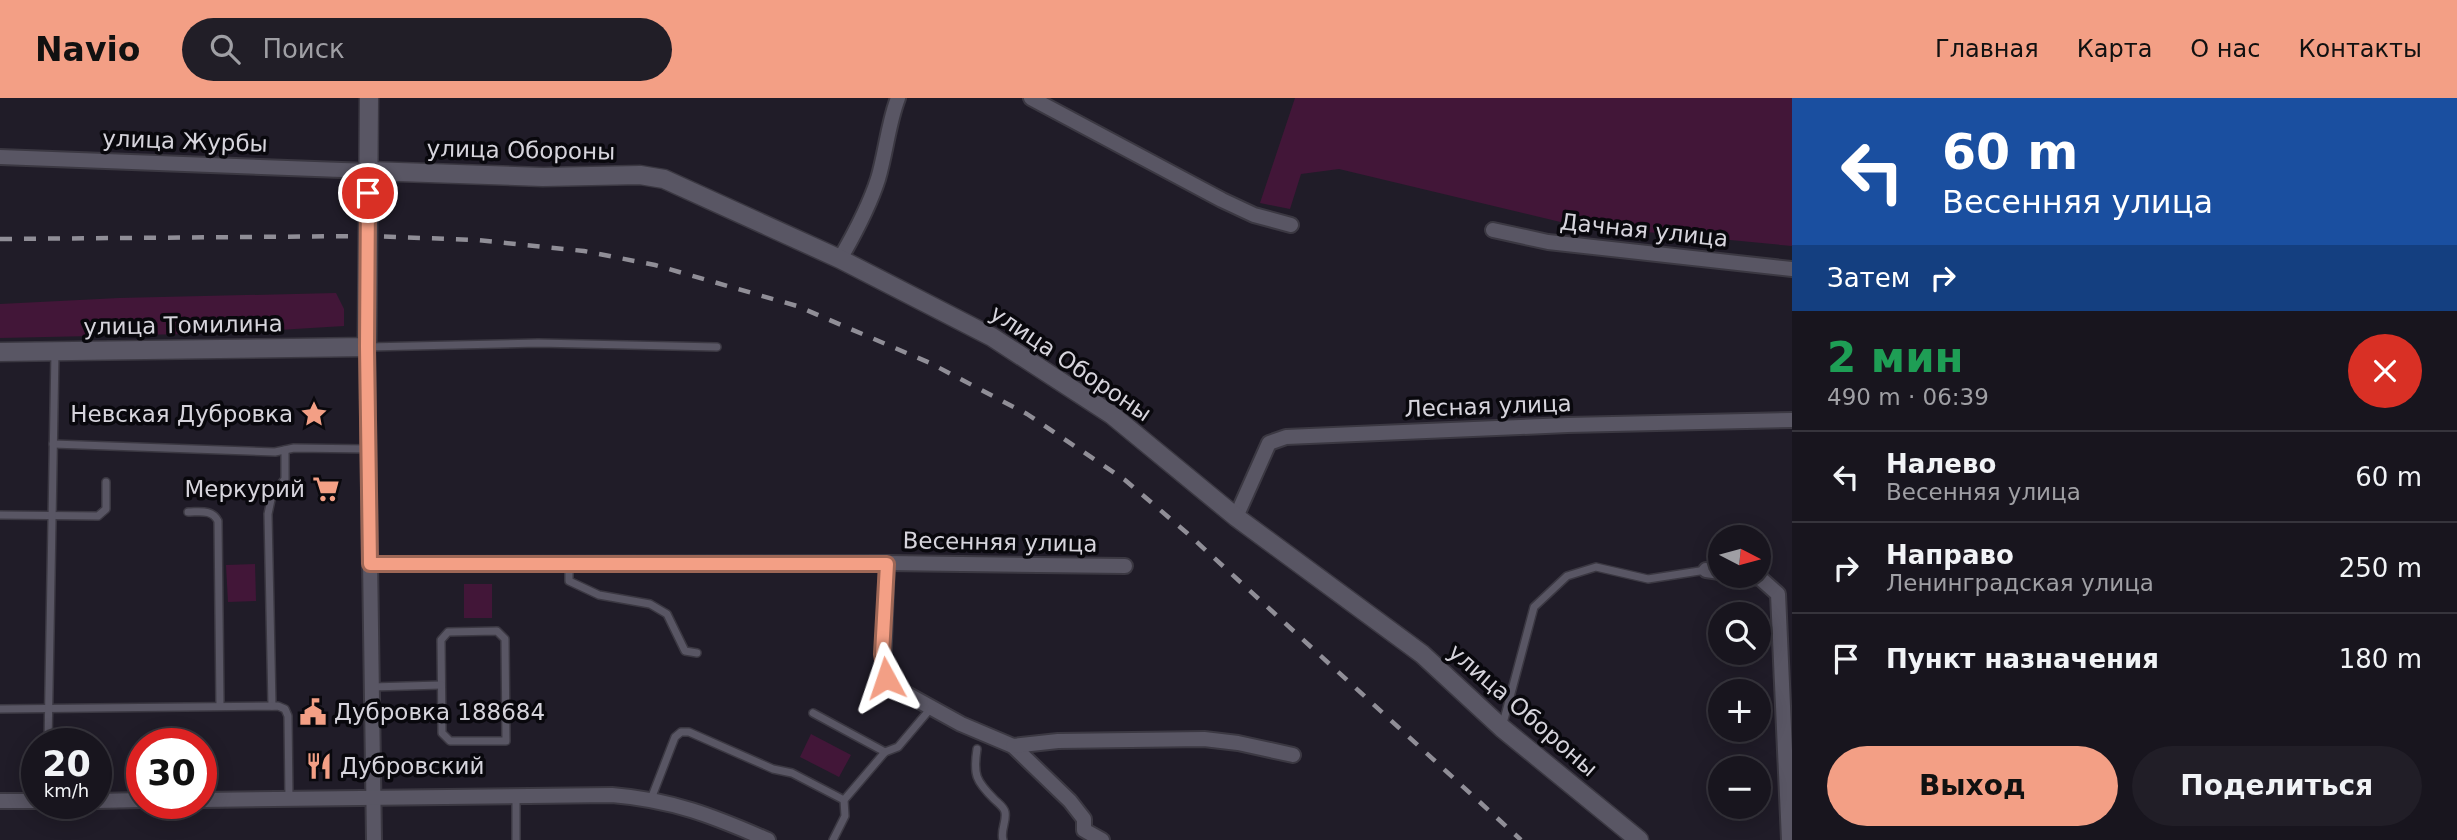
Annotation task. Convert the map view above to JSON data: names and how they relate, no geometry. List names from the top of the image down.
{
  "streets": {
    "street": [
      "улица Журбы",
      "улица Обороны",
      "Дачная улица",
      "улица Томилина",
      "Лесная улица",
      "Весенняя улица"
    ]
  },
  "crossings": [
    ["улица Журбы", "улица Обороны"],
    ["улица Обороны", "Лесная улица"]
  ],
  "places": {
    "place": ["Невская Дубровка"],
    "supermarket": ["Меркурий"],
    "public building": ["Дубровка 188684"],
    "restaurant": ["Дубровский"]
  },
  "north": "right",
  "page": {
    "header": "Navio",
    "search": "Поиск",
    "nav": [
      "Главная",
      "Карта",
      "О нас",
      "Контакты"
    ],
    "turn": ["60 m", "Весенняя улица"],
    "then": "Затем",
    "heading": ["2 мин", "490 m · 06:39"],
    "list": [
      {
        "name": "Налево",
        "note": "Весенняя улица",
        "value": "60 m"
      },
      {
        "name": "Направо",
        "note": "Ленинградская улица",
        "value": "250 m"
      },
      {
        "name": "Пункт назначения",
        "value": "180 m"
      }
    ],
    "map_buttons": ["+", "−"],
    "speed": "20 km/h",
    "limit": "30",
    "buttons": ["Выход", "Поделиться"]
  }
}
